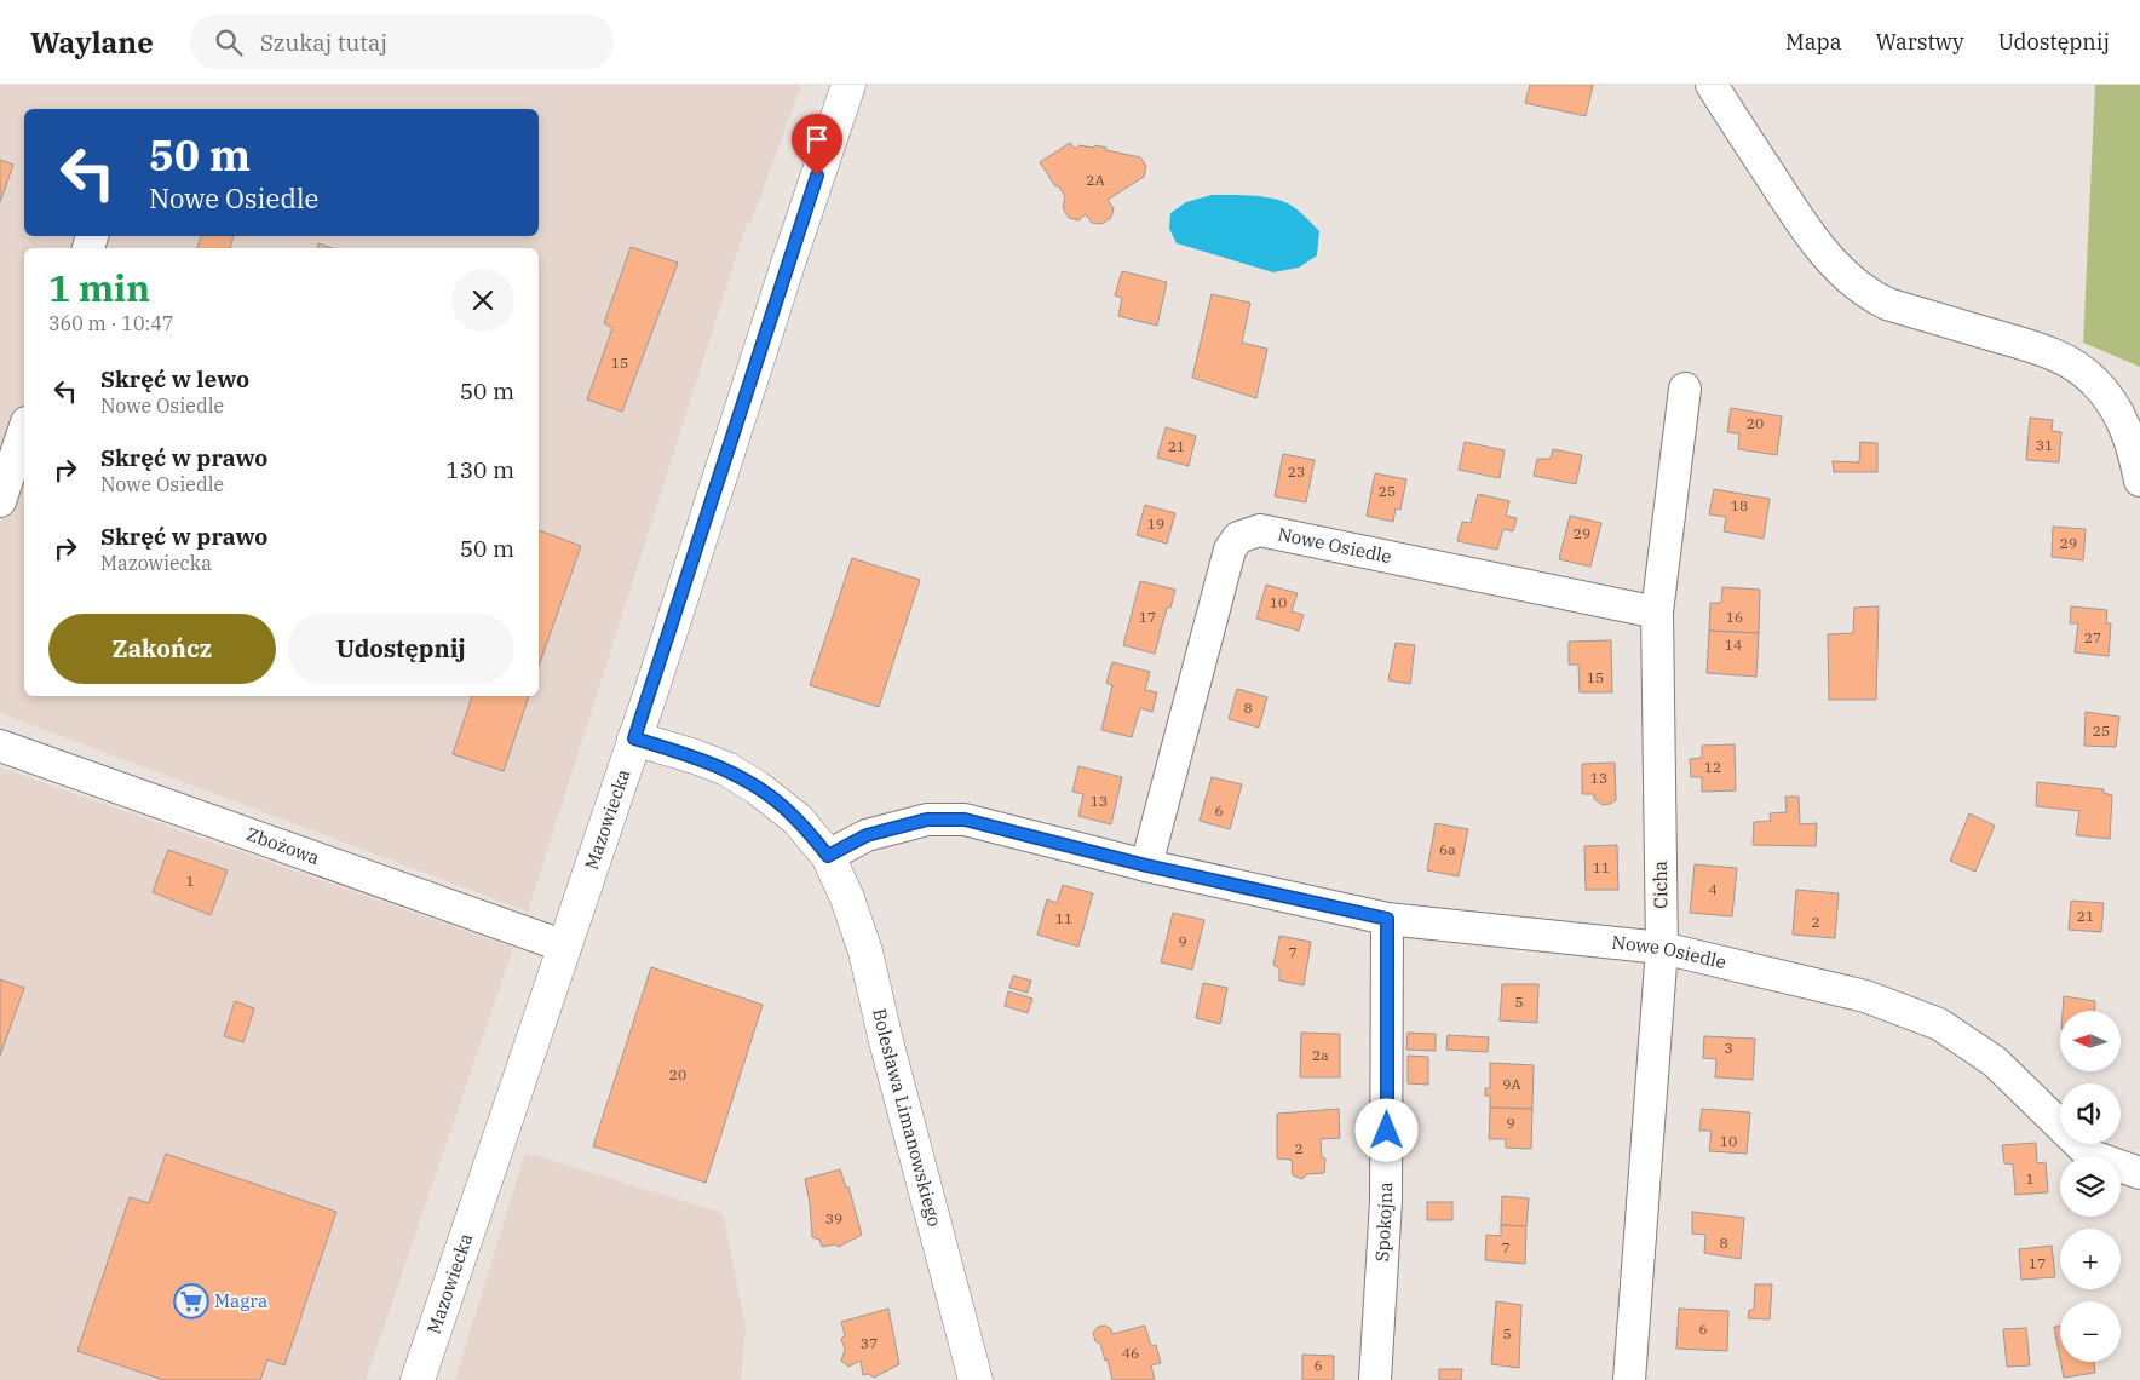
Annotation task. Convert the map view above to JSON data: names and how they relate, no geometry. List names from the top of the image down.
{
  "streets": {
    "main road": ["Mazowiecka", "Bolesława Limanowskiego"],
    "street": [
      "Nowe Osiedle",
      "Zbożowa",
      "Cicha",
      "Spokojna"
    ]
  },
  "crossings": [
    ["Nowe Osiedle", "Cicha"],
    ["Nowe Osiedle", "Bolesława Limanowskiego"],
    ["Nowe Osiedle", "Spokojna"],
    ["Mazowiecka", "Zbożowa"]
  ],
  "places": {
    "supermarket": ["Magra"]
  },
  "house_numbers": [
    "2A",
    "15",
    "20",
    "31",
    "21",
    "23",
    "25",
    "18",
    "19",
    "29",
    "29",
    "10",
    "17",
    "16",
    "27",
    "14",
    "15",
    "8",
    "25",
    "12",
    "13",
    "13",
    "6",
    "6a",
    "11",
    "1",
    "4",
    "21",
    "11",
    "2",
    "9",
    "7",
    "5",
    "3",
    "2a",
    "20",
    "9A",
    "9",
    "10",
    "2",
    "1",
    "39",
    "8",
    "7",
    "17",
    "6",
    "5",
    "37",
    "46",
    "6"
  ],
  "north": "left",
  "page": {
    "header": "Waylane",
    "search": "Szukaj tutaj",
    "nav": ["Mapa", "Warstwy", "Udostępnij"],
    "turn": ["50 m", "Nowe Osiedle"],
    "heading": ["1 min", "360 m · 10:47"],
    "list": [
      {
        "name": "Skręć w lewo",
        "note": "Nowe Osiedle",
        "value": "50 m"
      },
      {
        "name": "Skręć w prawo",
        "note": "Nowe Osiedle",
        "value": "130 m"
      },
      {
        "name": "Skręć w prawo",
        "note": "Mazowiecka",
        "value": "50 m"
      }
    ],
    "buttons": ["Zakończ", "Udostępnij"],
    "map_buttons": ["+", "−"]
  }
}
